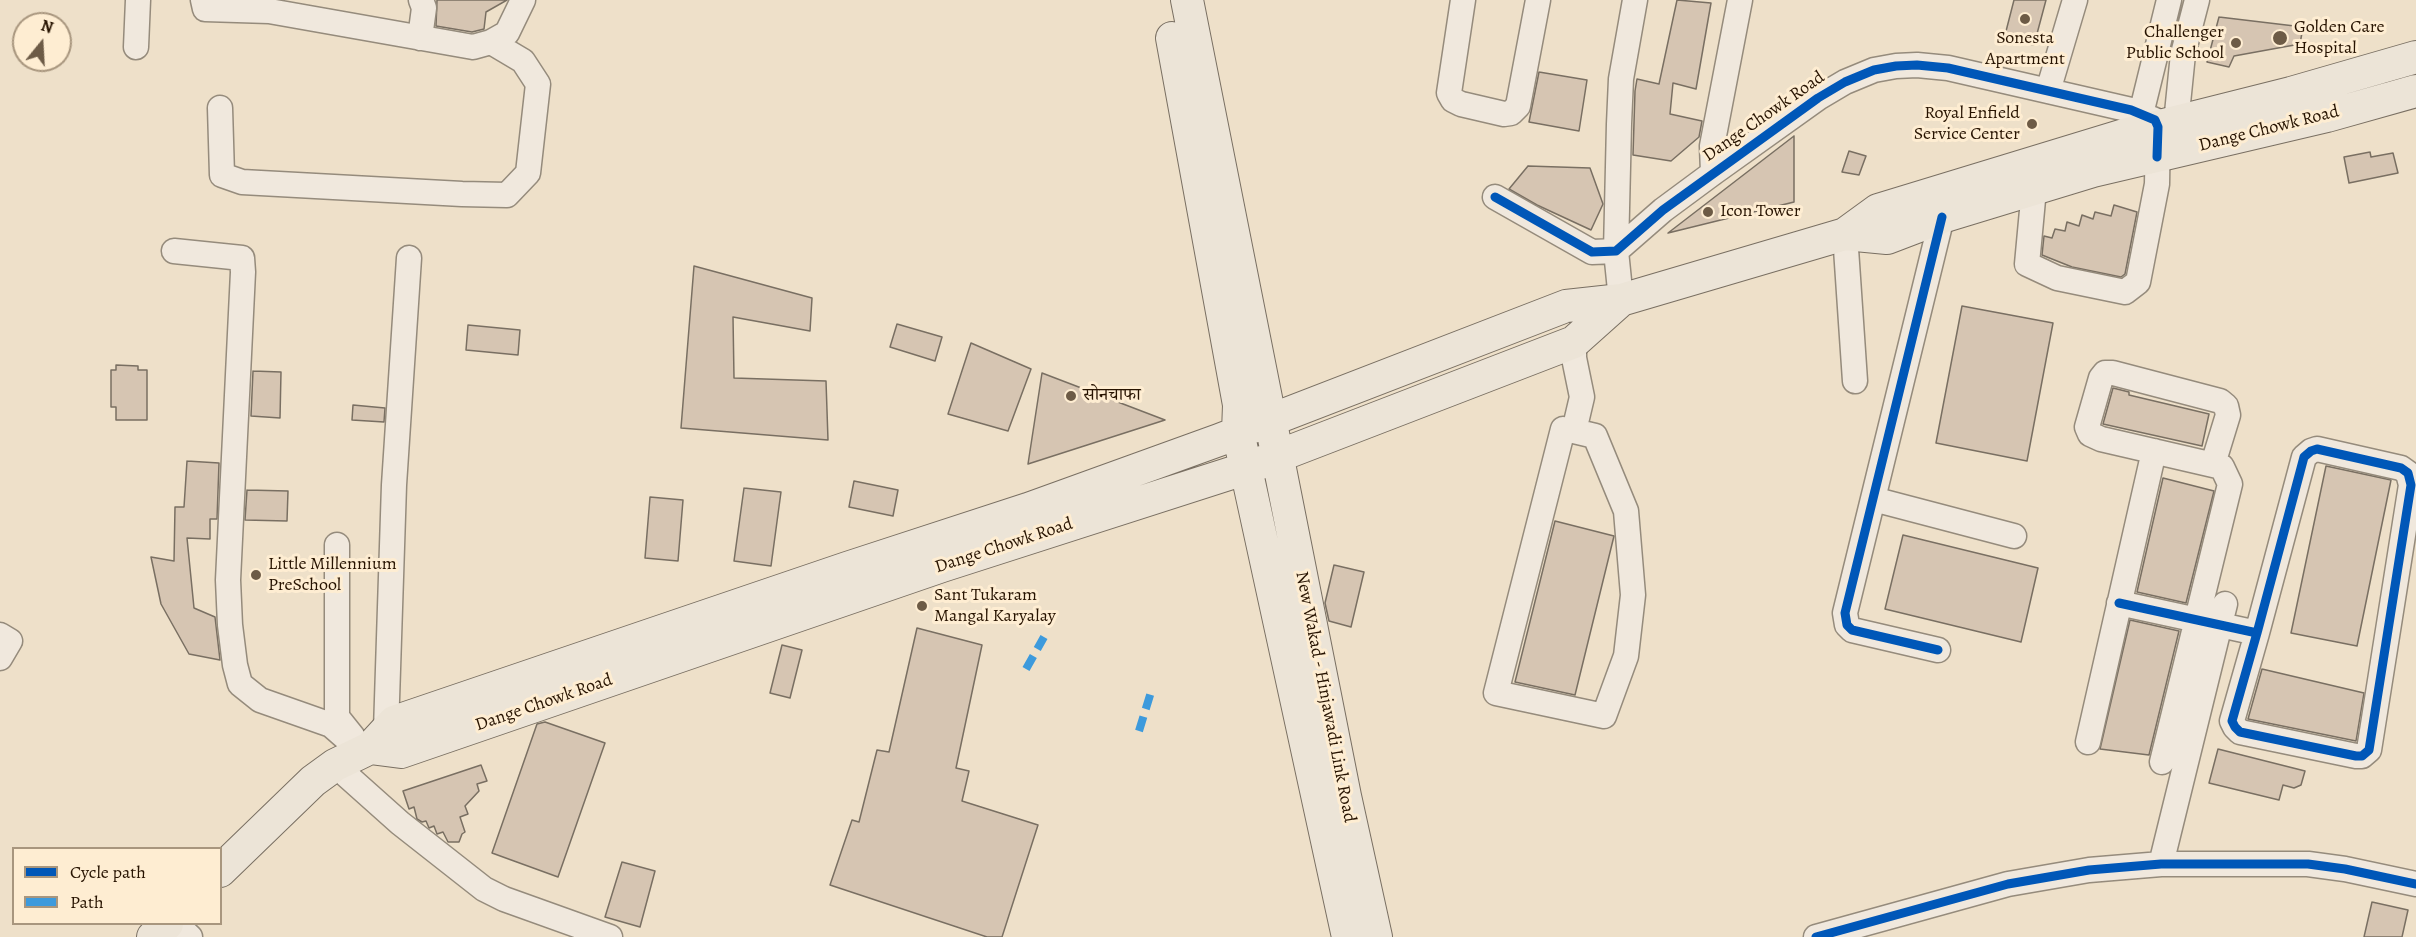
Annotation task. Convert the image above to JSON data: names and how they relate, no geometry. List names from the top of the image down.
{
  "streets": {
    "main road": ["Dange Chowk Road", "New Wakad - Hinjawadi Link Road"]
  },
  "crossings": [
    ["Dange Chowk Road", "New Wakad - Hinjawadi Link Road"]
  ],
  "places": [
    "Sonesta Apartment",
    "Golden Care Hospital",
    "Challenger Public School",
    "Royal Enfield Service Center",
    "Icon Tower",
    "सोनचाफा",
    "Little Millennium PreSchool",
    "Sant Tukaram Mangal Karyalay"
  ],
  "legend": ["Cycle path", "Path"],
  "north": "top"
}
